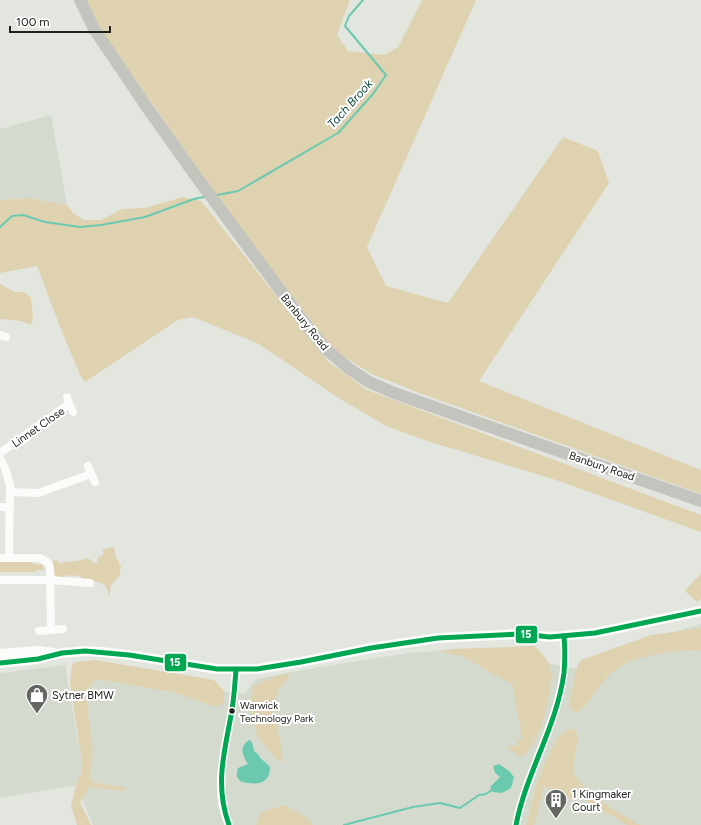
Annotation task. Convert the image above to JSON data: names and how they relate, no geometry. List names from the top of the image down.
{
  "streets": {
    "main road": ["Banbury Road"],
    "street": ["Linnet Close"]
  },
  "water": ["Tach Brook"],
  "places": {
    "other": ["Warwick Technology Park"],
    "shop": ["Sytner BMW"],
    "building": ["1 Kingmaker Court"]
  },
  "lines": ["transit line 15"],
  "scale_bar": "100 m"
}
